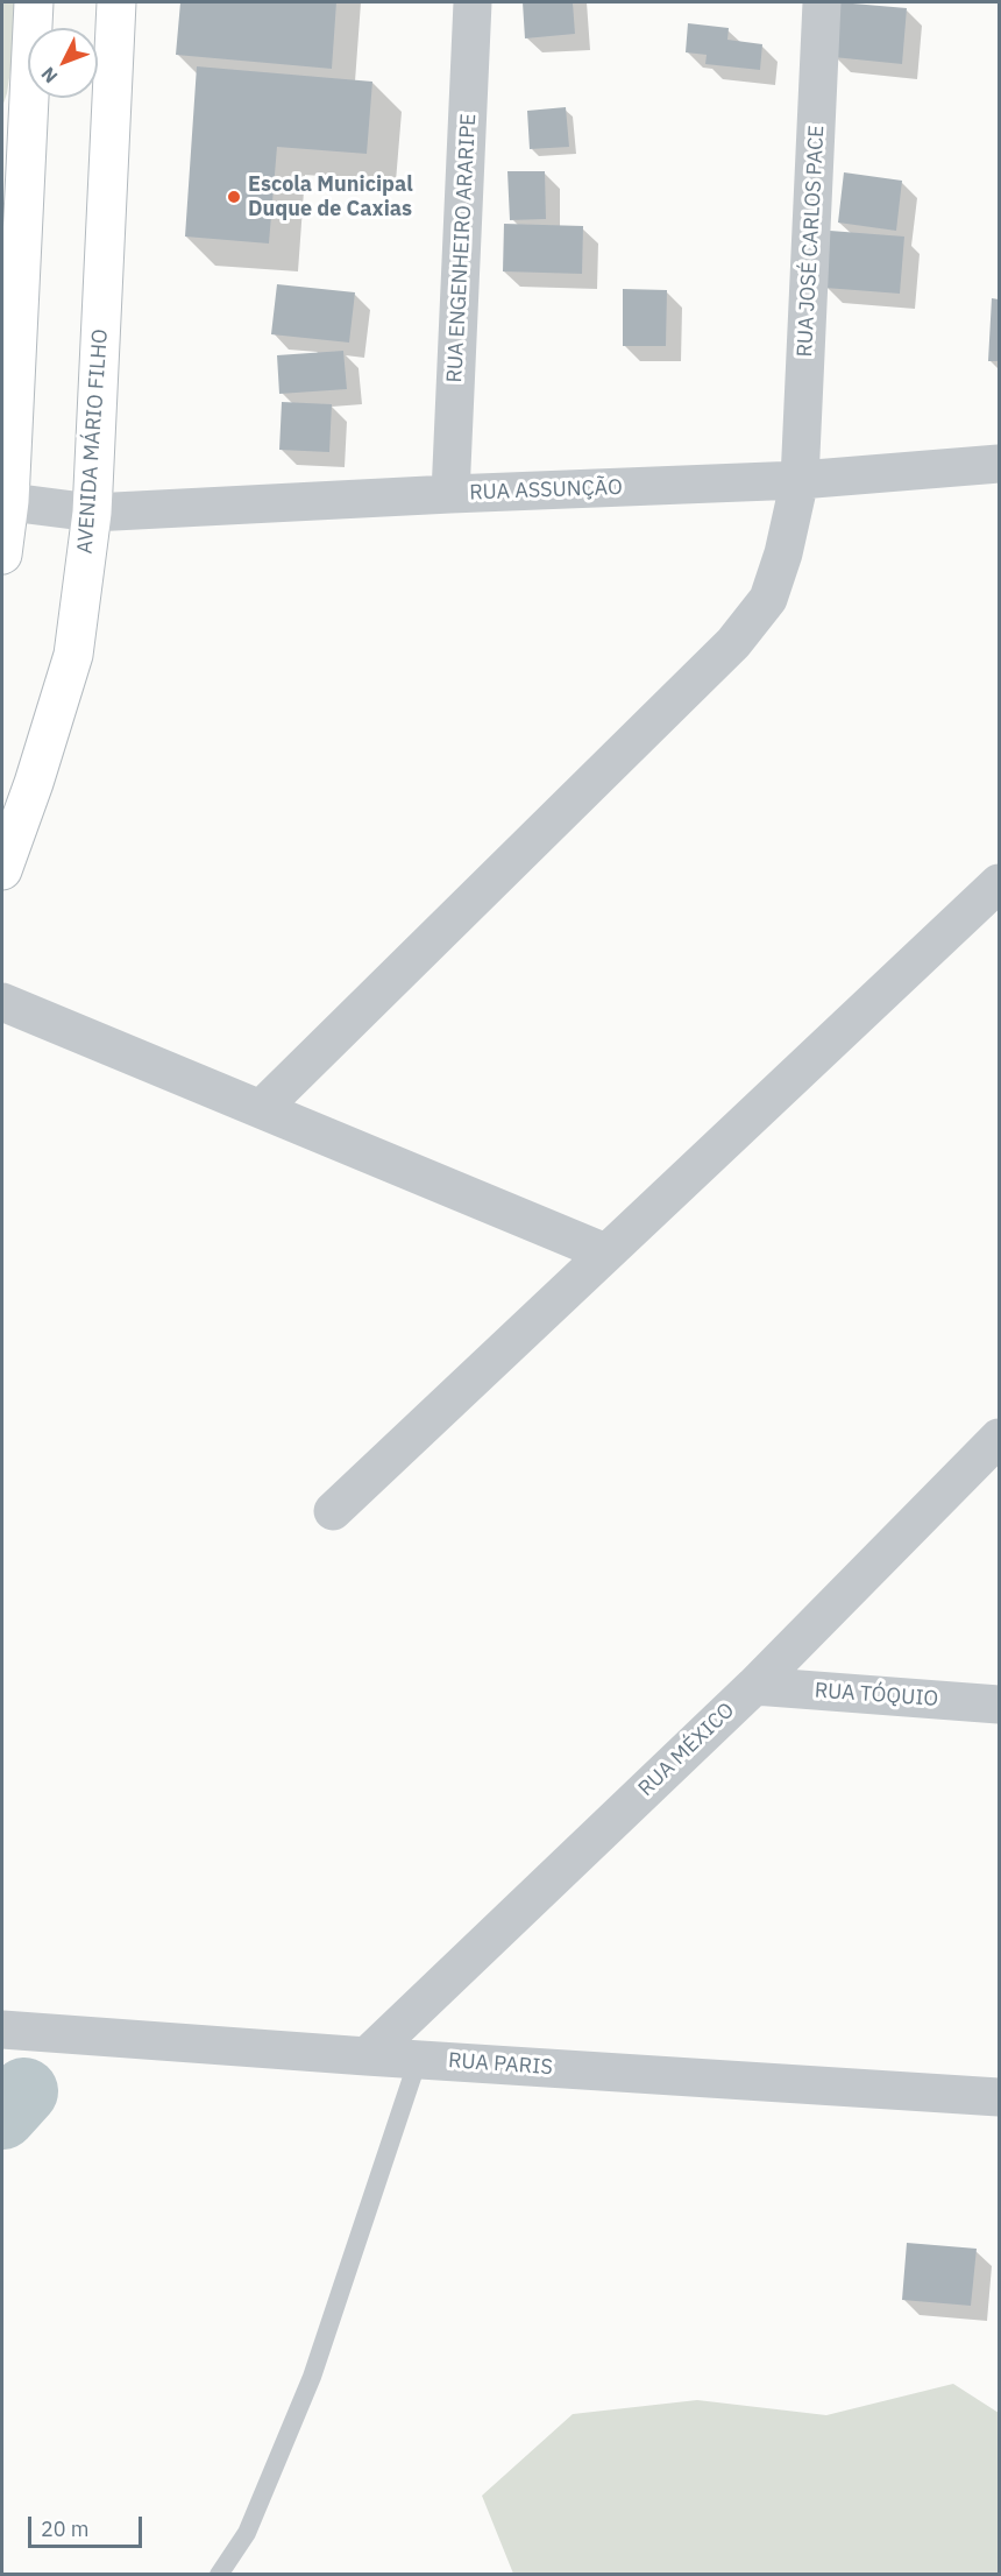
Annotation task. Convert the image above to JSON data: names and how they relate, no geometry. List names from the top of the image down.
{
  "streets": {
    "main road": ["AVENIDA MÁRIO FILHO"],
    "street": [
      "RUA JOSÉ CARLOS PACE",
      "RUA ENGENHEIRO ARARIPE",
      "RUA ASSUNÇÃO",
      "RUA TÓQUIO",
      "RUA MÉXICO",
      "RUA PARIS"
    ]
  },
  "crossings": [
    ["RUA JOSÉ CARLOS PACE", "RUA ASSUNÇÃO"],
    ["RUA ENGENHEIRO ARARIPE", "RUA ASSUNÇÃO"],
    ["AVENIDA MÁRIO FILHO", "RUA ASSUNÇÃO"],
    ["RUA TÓQUIO", "RUA MÉXICO"],
    ["RUA MÉXICO", "RUA PARIS"]
  ],
  "places": ["Escola Municipal Duque de Caxias"],
  "scale_bar": "20 m",
  "north": "bottom left"
}
